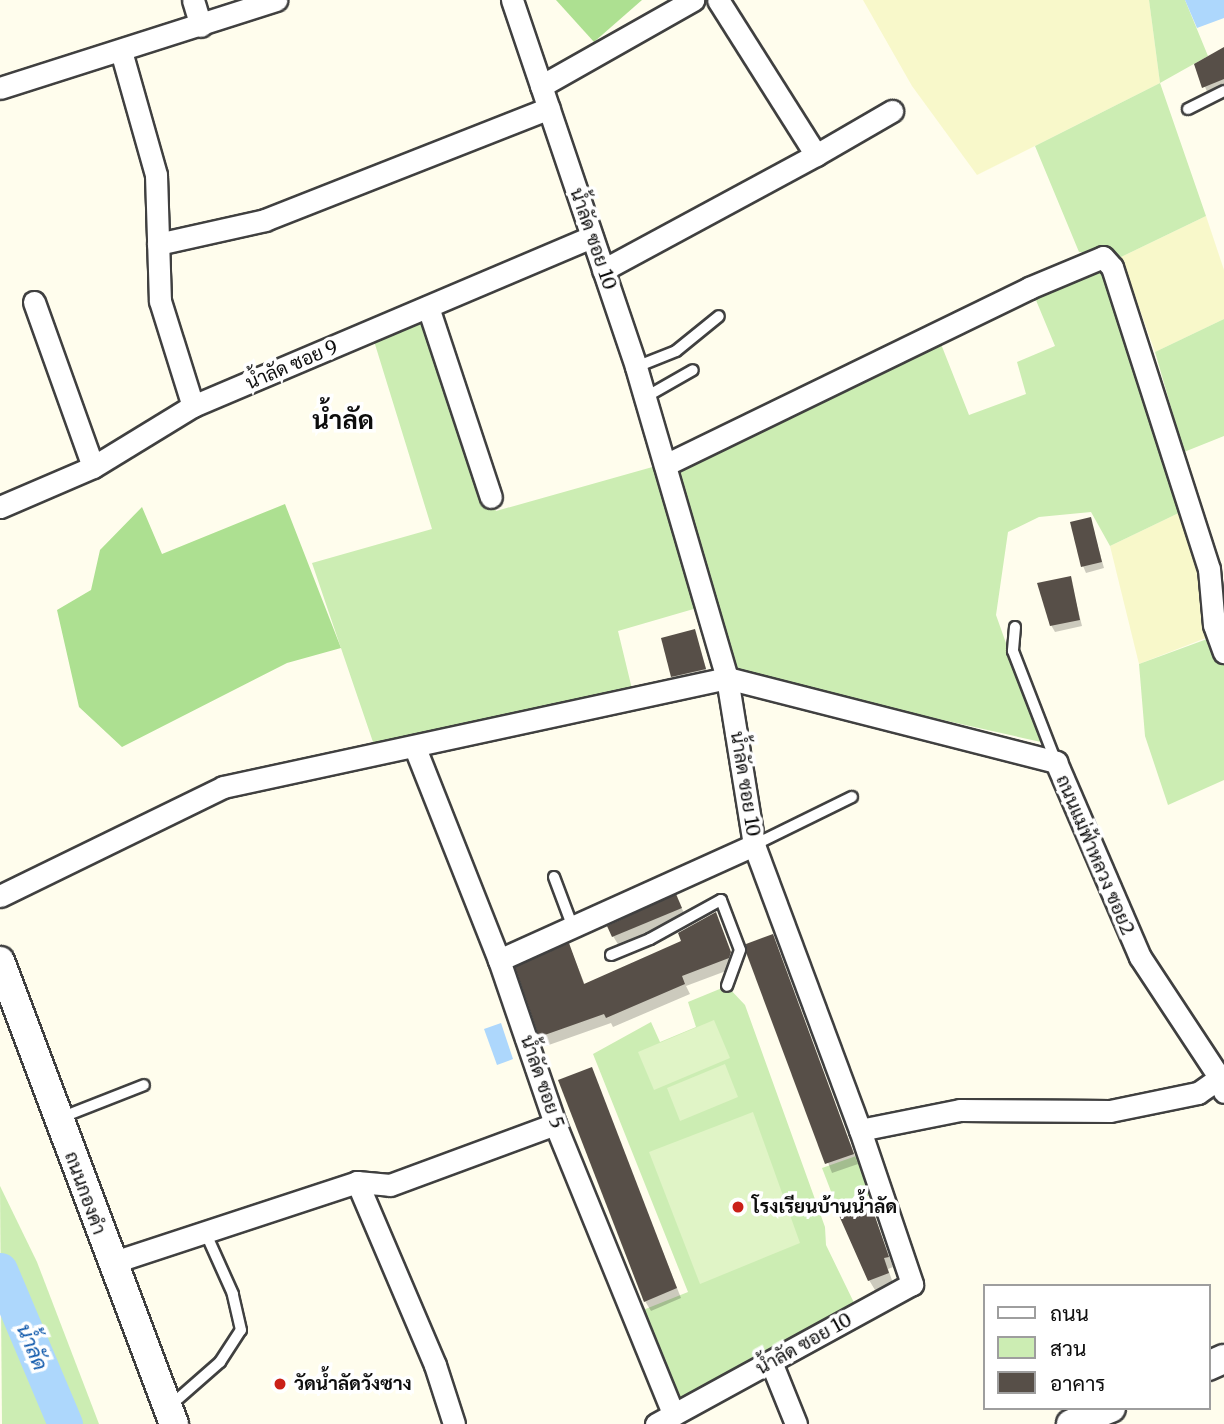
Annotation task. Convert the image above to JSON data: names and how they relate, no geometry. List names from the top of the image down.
{
  "streets": {
    "street": [
      "น้ำลัด ซอย 10",
      "น้ำลัด ซอย 9",
      "ถนนแม่ฟ้าหลวง ซอย2",
      "น้ำลัด ซอย 5",
      "ถนนกองคำ"
    ]
  },
  "crossings": [
    ["น้ำลัด ซอย 10", "น้ำลัด ซอย 9"],
    ["น้ำลัด ซอย 10", "ถนนแม่ฟ้าหลวง ซอย2"],
    ["น้ำลัด ซอย 10", "น้ำลัด ซอย 5"]
  ],
  "districts": ["น้ำลัด"],
  "water": ["น้ำลัด"],
  "places": ["โรงเรียนบ้านน้ำลัด", "วัดน้ำลัดวังซาง"],
  "legend": ["ถนน", "สวน", "อาคาร"]
}
